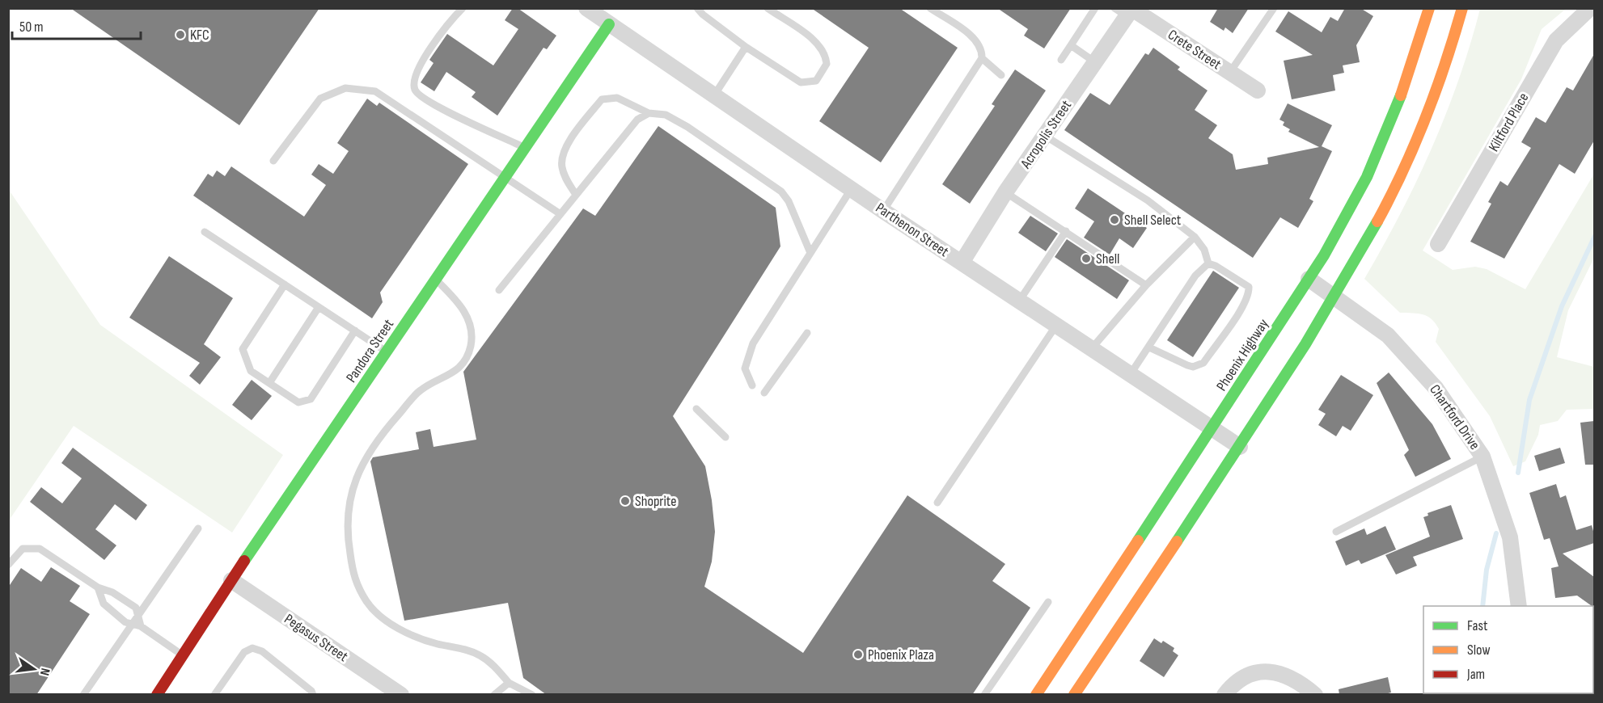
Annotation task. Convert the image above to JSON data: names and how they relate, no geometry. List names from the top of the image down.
{
  "streets": {
    "main road": ["Pandora Street", "Phoenix Highway"],
    "street": [
      "Crete Street",
      "Kiltford Place",
      "Acropolis Street",
      "Parthenon Street",
      "Chartford Drive",
      "Pegasus Street"
    ]
  },
  "crossings": [
    ["Crete Street", "Acropolis Street"],
    ["Acropolis Street", "Parthenon Street"],
    ["Parthenon Street", "Pandora Street"],
    ["Parthenon Street", "Phoenix Highway"],
    ["Pandora Street", "Pegasus Street"],
    ["Phoenix Highway", "Chartford Drive"]
  ],
  "places": [
    "KFC",
    "Shell Select",
    "Shell",
    "Shoprite",
    "Phoenix Plaza"
  ],
  "legend": ["Fast", "Slow", "Jam"],
  "scale_bar": "50 m",
  "north": "right"
}
